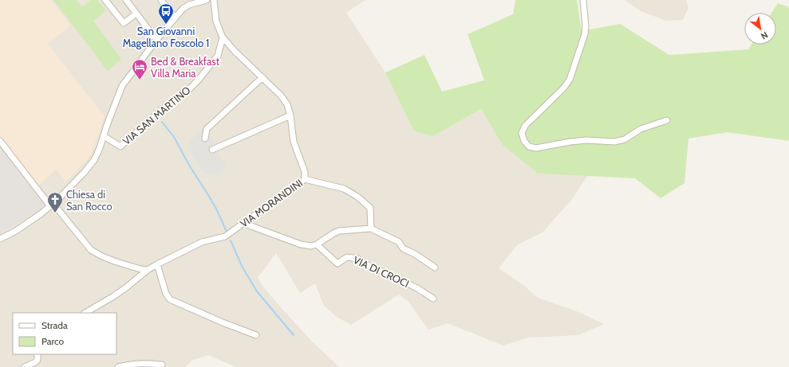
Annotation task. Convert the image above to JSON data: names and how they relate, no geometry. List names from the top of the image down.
{
  "streets": {
    "street": ["VIA SAN MARTINO", "VIA MORANDINI", "VIA DI CROCI"]
  },
  "crossings": [
    ["VIA SAN MARTINO", "VIA MORANDINI"]
  ],
  "places": {
    "bus stop": ["San Giovanni Magellano Foscolo 1"],
    "hotel": ["Bed & Breakfast Villa Maria"],
    "church": ["Chiesa di San Rocco"]
  },
  "legend": ["Strada", "Parco"],
  "north": "bottom right"
}
